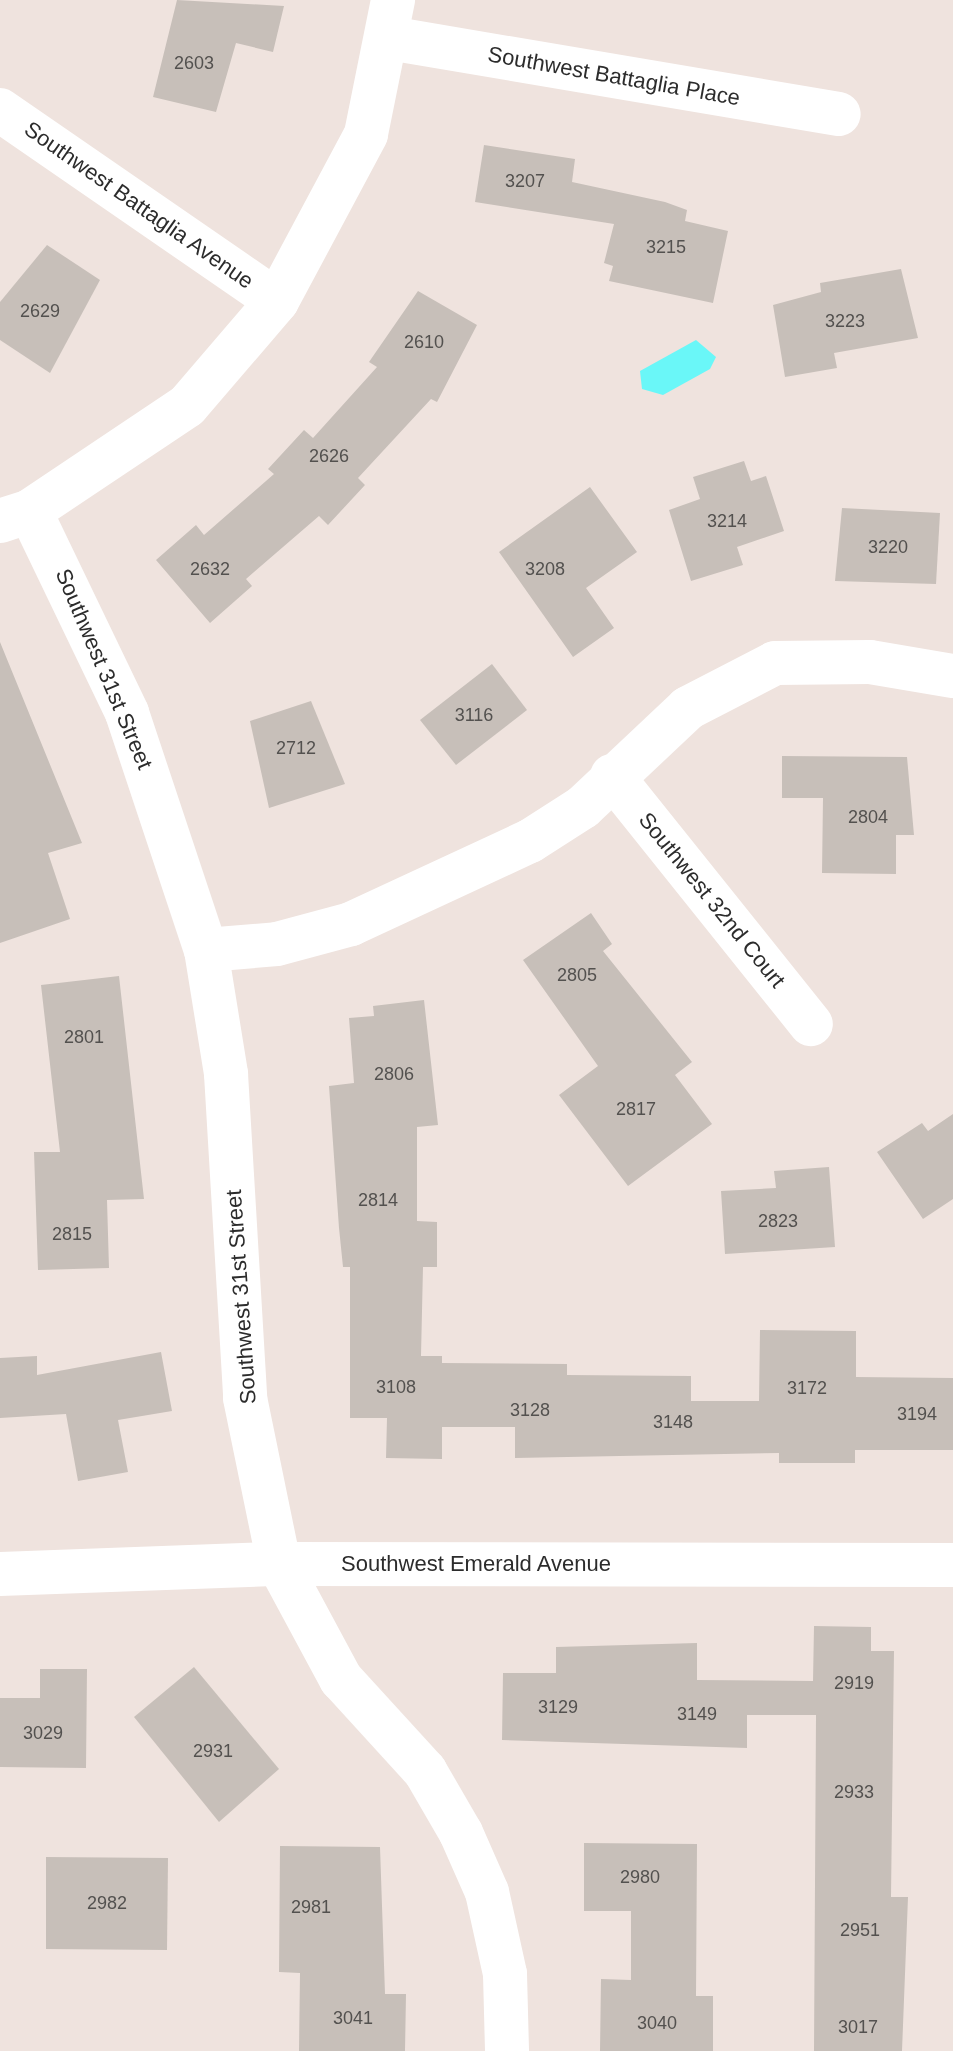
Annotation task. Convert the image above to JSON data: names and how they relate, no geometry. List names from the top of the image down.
{
  "streets": {
    "street": [
      "Southwest Battaglia Place",
      "Southwest Battaglia Avenue",
      "Southwest 31st Street",
      "Southwest 32nd Court",
      "Southwest Emerald Avenue"
    ]
  },
  "crossings": [
    ["Southwest 31st Street", "Southwest Emerald Avenue"]
  ],
  "house_numbers": [
    "2603",
    "3207",
    "3215",
    "2629",
    "3223",
    "2610",
    "2626",
    "3214",
    "3220",
    "2632",
    "3208",
    "3116",
    "2712",
    "2804",
    "2805",
    "2801",
    "2806",
    "2817",
    "2814",
    "2823",
    "2815",
    "3108",
    "3172",
    "3128",
    "3194",
    "3148",
    "2919",
    "3129",
    "3149",
    "3029",
    "2931",
    "2933",
    "2980",
    "2982",
    "2981",
    "2951",
    "3041",
    "3040",
    "3017"
  ]
}
